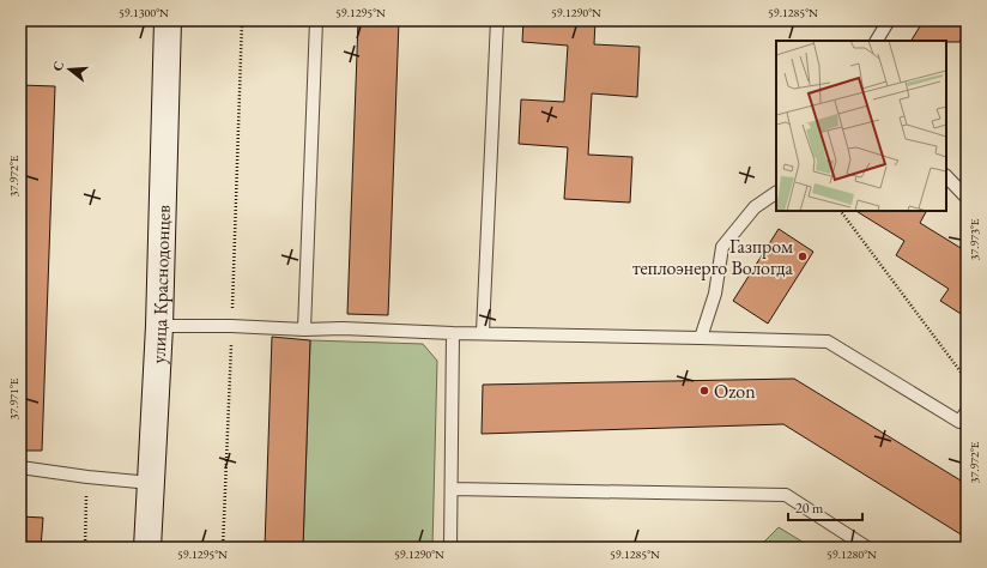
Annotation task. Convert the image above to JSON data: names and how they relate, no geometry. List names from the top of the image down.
{
  "streets": {
    "main road": ["улица Краснодонцев"]
  },
  "places": ["Газпром теплоэнерго Вологда", "Ozon"],
  "scale_bar": "20 m",
  "north": "left",
  "coordinates": [
    "59.1300°N",
    "59.1295°N",
    "59.1290°N",
    "59.1285°N",
    "37.972°E",
    "37.973°E",
    "37.971°E",
    "59.1280°N"
  ]
}
